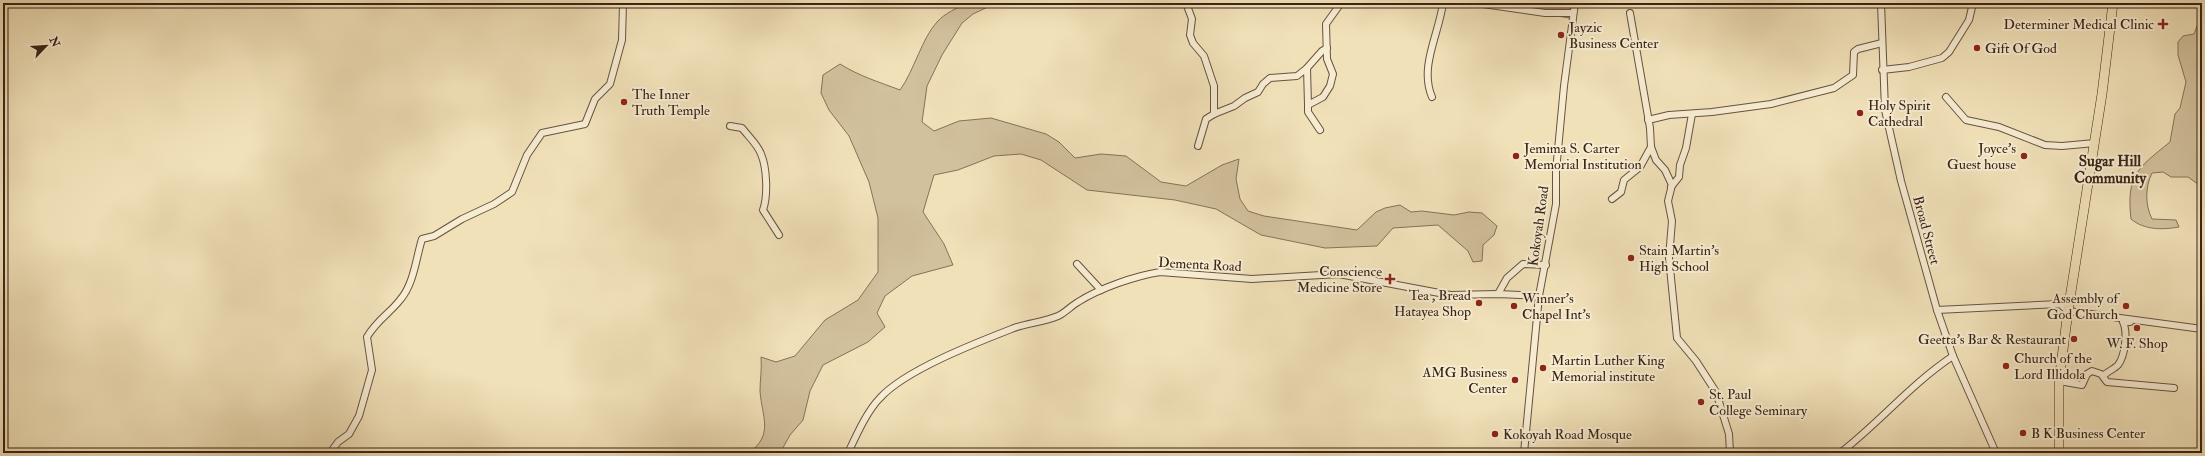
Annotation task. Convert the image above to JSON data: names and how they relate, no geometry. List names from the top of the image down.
{
  "streets": {
    "street": ["Kokoyah Road", "Broad Street", "Dementa Road"]
  },
  "crossings": [
    ["Kokoyah Road", "Dementa Road"]
  ],
  "districts": ["Sugar Hill Community"],
  "places": {
    "health": ["Determiner Medical Clinic", "Conscience Medicine Store"],
    "other": [
      "Jayzic Business Center",
      "Gift Of God",
      "The Inner Truth Temple",
      "Holy Spirit Cathedral",
      "Jemima S. Carter Memorial Institution",
      "Joyce's Guest house",
      "Stain Martin's High School",
      "Tea , Bread Hatayea Shop",
      "Winner's Chapel Int's",
      "Assembly of God Church",
      "W. F. Shop",
      "Geetta's Bar & Restaurant",
      "Church of the Lord Illidola",
      "Martin Luther King Memorial institute",
      "AMG Business Center",
      "St. Paul College Seminary",
      "B K Business Center",
      "Kokoyah Road Mosque"
    ]
  },
  "north": "top right"
}
